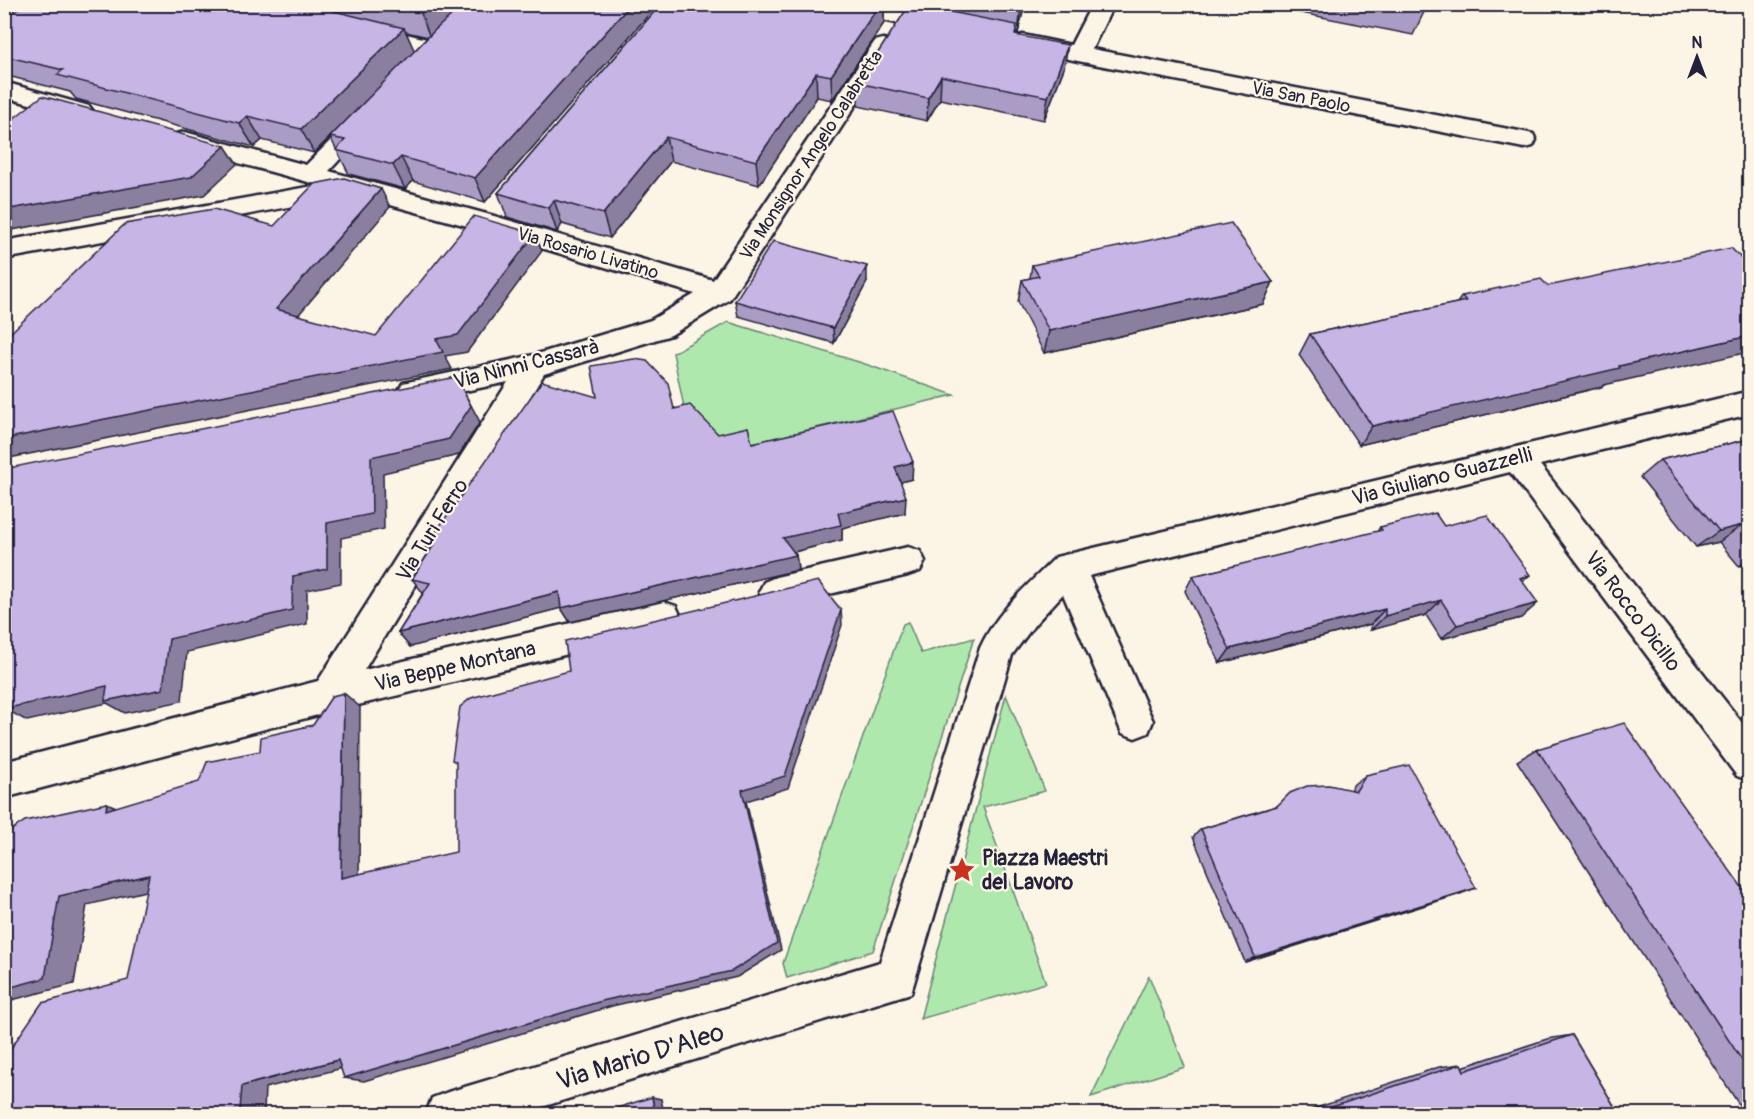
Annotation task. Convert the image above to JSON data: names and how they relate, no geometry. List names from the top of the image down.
{
  "streets": {
    "street": [
      "Via San Paolo",
      "Via Monsignor Angelo Calabretta",
      "Via Rosario Livatino",
      "Via Ninni Cassarà",
      "Via Giuliano Guazzelli",
      "Via Turi Ferro",
      "Via Rocco Dicillo",
      "Via Beppe Montana",
      "Via Mario D'Aleo"
    ]
  },
  "crossings": [
    ["Via Monsignor Angelo Calabretta", "Via Rosario Livatino"],
    ["Via Monsignor Angelo Calabretta", "Via Ninni Cassarà"],
    ["Via Rosario Livatino", "Via Ninni Cassarà"],
    ["Via Ninni Cassarà", "Via Turi Ferro"],
    ["Via Giuliano Guazzelli", "Via Rocco Dicillo"],
    ["Via Giuliano Guazzelli", "Via Mario D'Aleo"],
    ["Via Turi Ferro", "Via Beppe Montana"]
  ],
  "places": {
    "place": ["Piazza Maestri del Lavoro"]
  },
  "north": "top"
}
